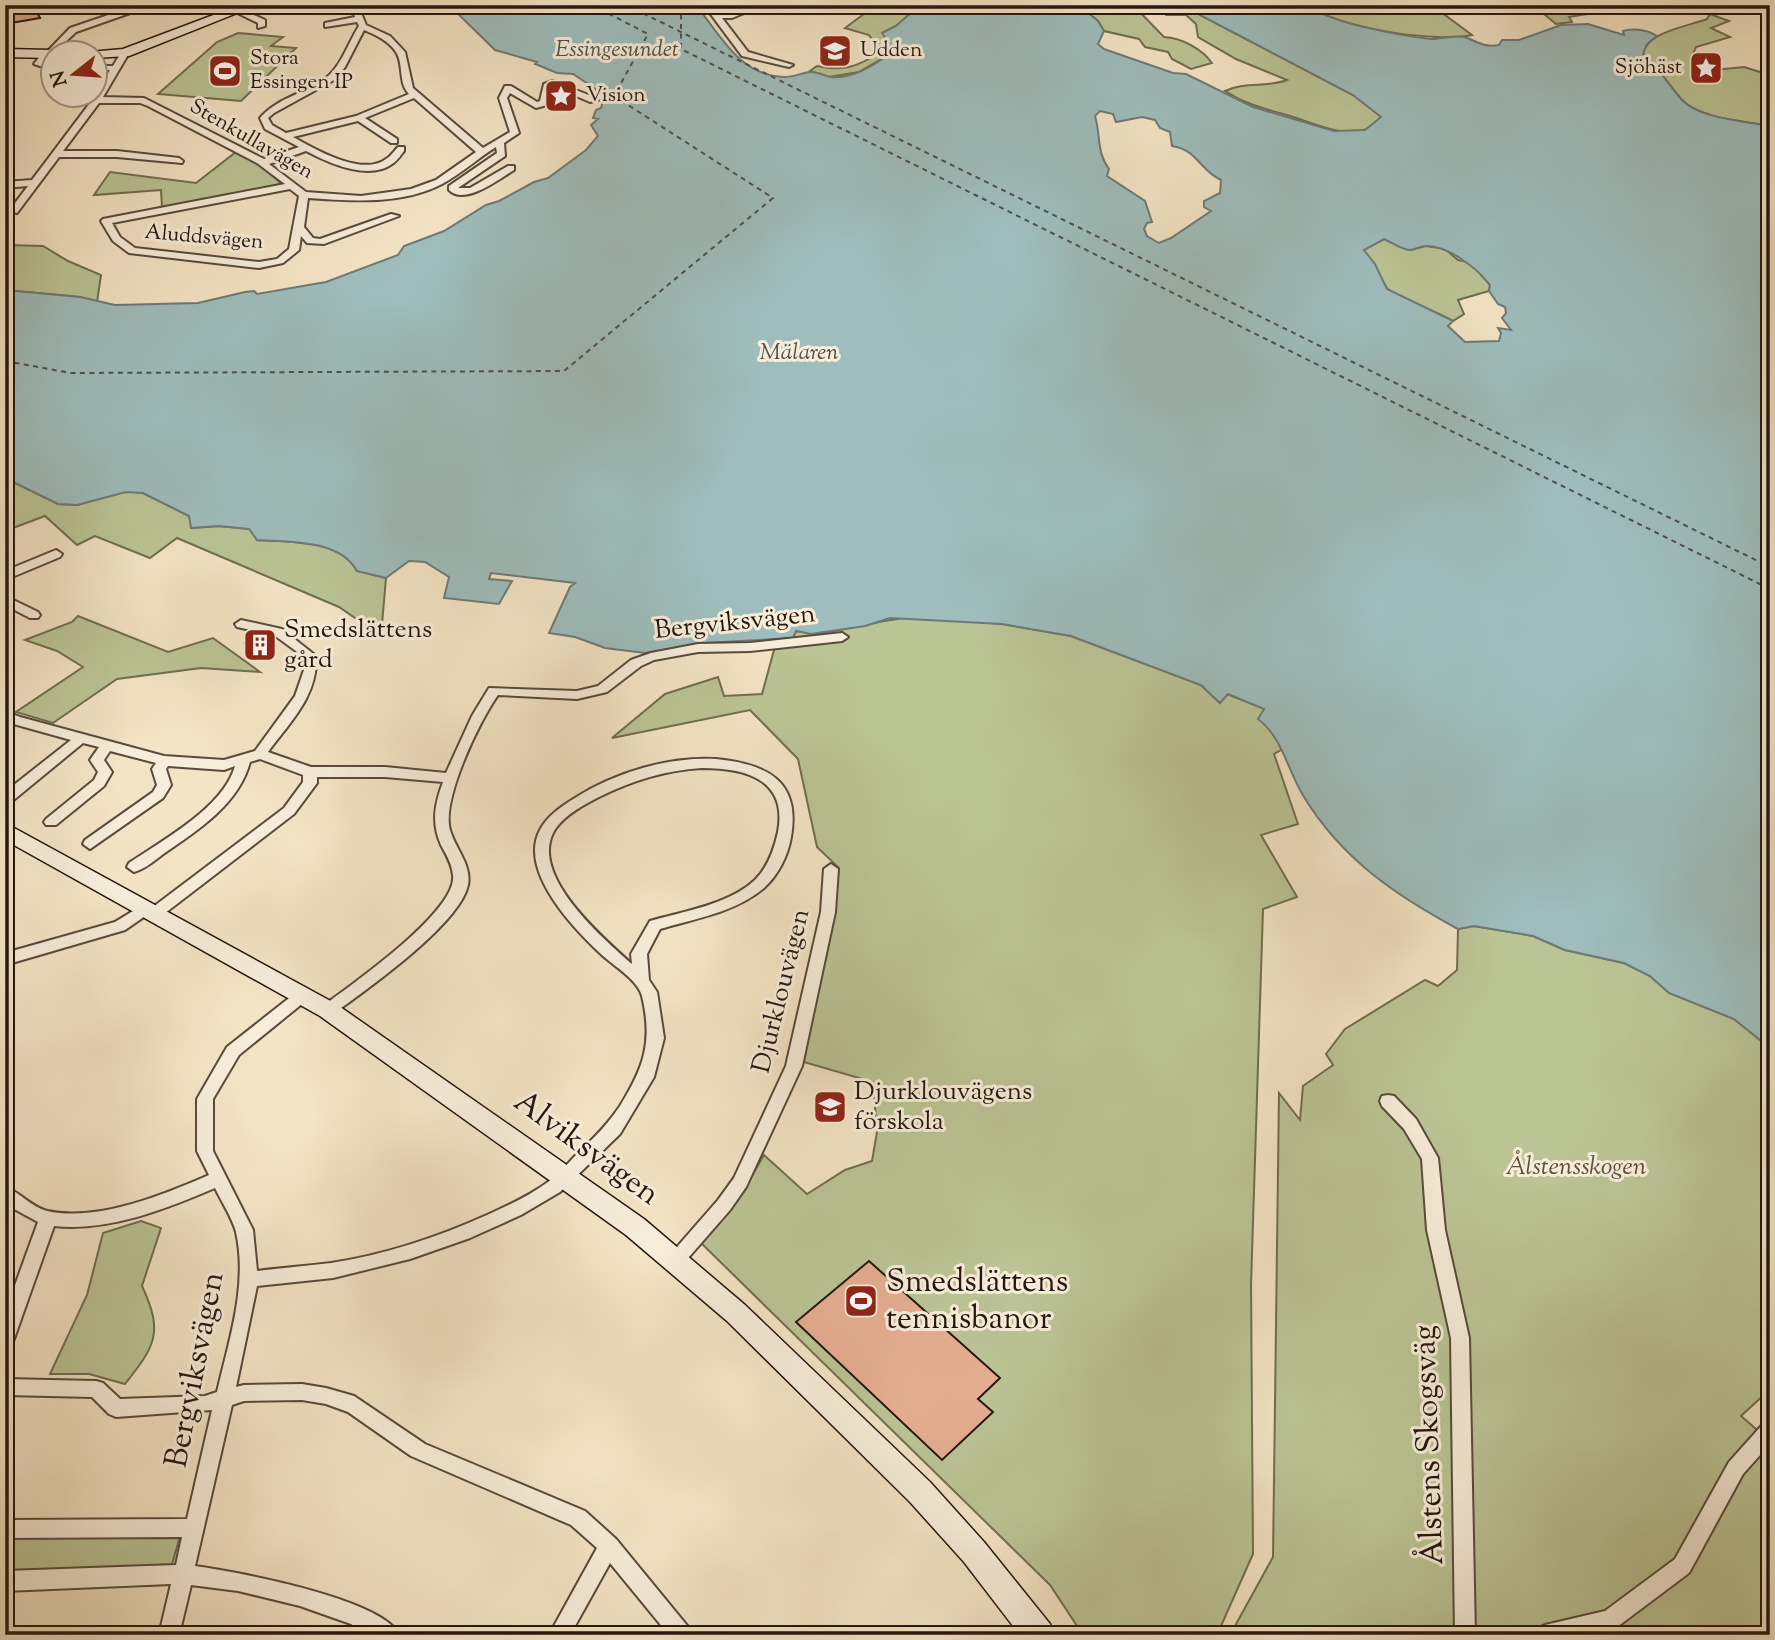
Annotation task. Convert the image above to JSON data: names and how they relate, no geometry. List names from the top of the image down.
{
  "streets": {
    "street": [
      "Stenkullavägen",
      "Aluddsvägen",
      "Bergviksvägen",
      "Djurklouvägen",
      "Alviksvägen",
      "Ålstens Skogsväg"
    ]
  },
  "crossings": [
    ["Stenkullavägen", "Aluddsvägen"],
    ["Bergviksvägen", "Alviksvägen"],
    ["Djurklouvägen", "Alviksvägen"]
  ],
  "water": ["Essingesundet", "Mälaren"],
  "parks": ["Ålstensskogen"],
  "places": {
    "school or university": ["Udden", "Djurklouvägens förskola"],
    "place": ["Sjöhäst", "Vision"],
    "sports": ["Stora Essingen IP", "Smedslättens tennisbanor"],
    "building": ["Smedslättens gård"]
  },
  "north": "left"
}
